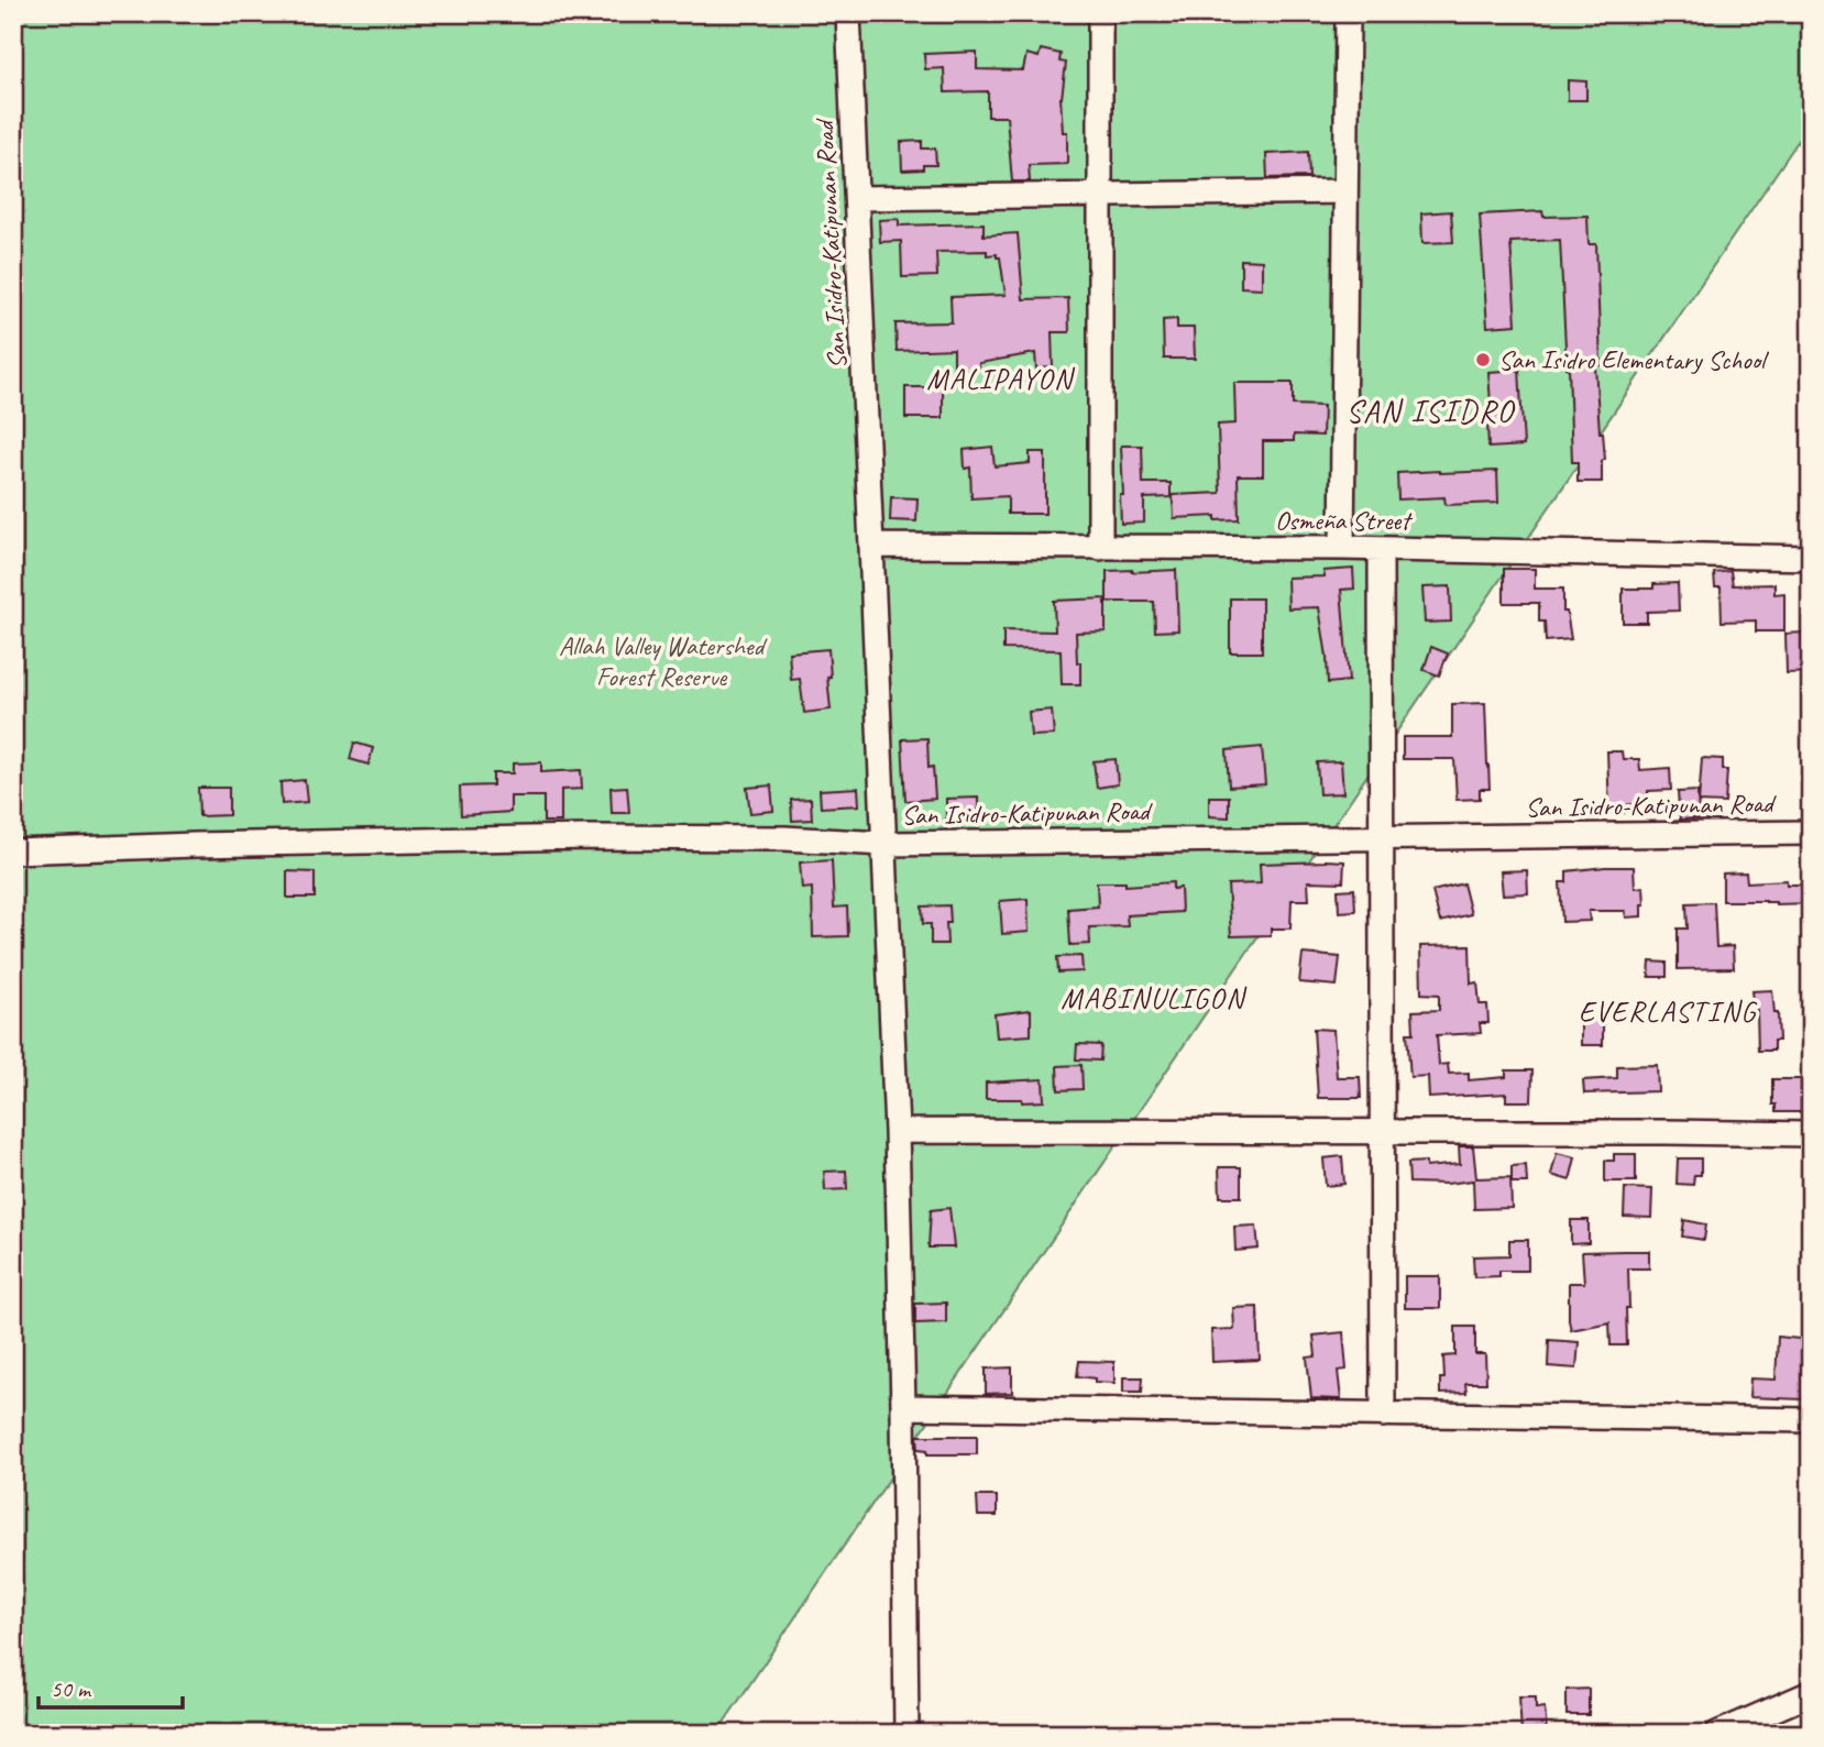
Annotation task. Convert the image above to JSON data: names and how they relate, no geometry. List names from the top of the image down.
{
  "streets": {
    "street": ["San Isidro-Katipunan Road", "Osmeña Street"]
  },
  "crossings": [
    ["San Isidro-Katipunan Road", "Osmeña Street"]
  ],
  "districts": [
    "MALIPAYON",
    "SAN ISIDRO",
    "MABINULIGON",
    "EVERLASTING"
  ],
  "parks": ["Allah Valley Watershed Forest Reserve"],
  "places": ["San Isidro Elementary School"],
  "scale_bar": "50 m"
}
